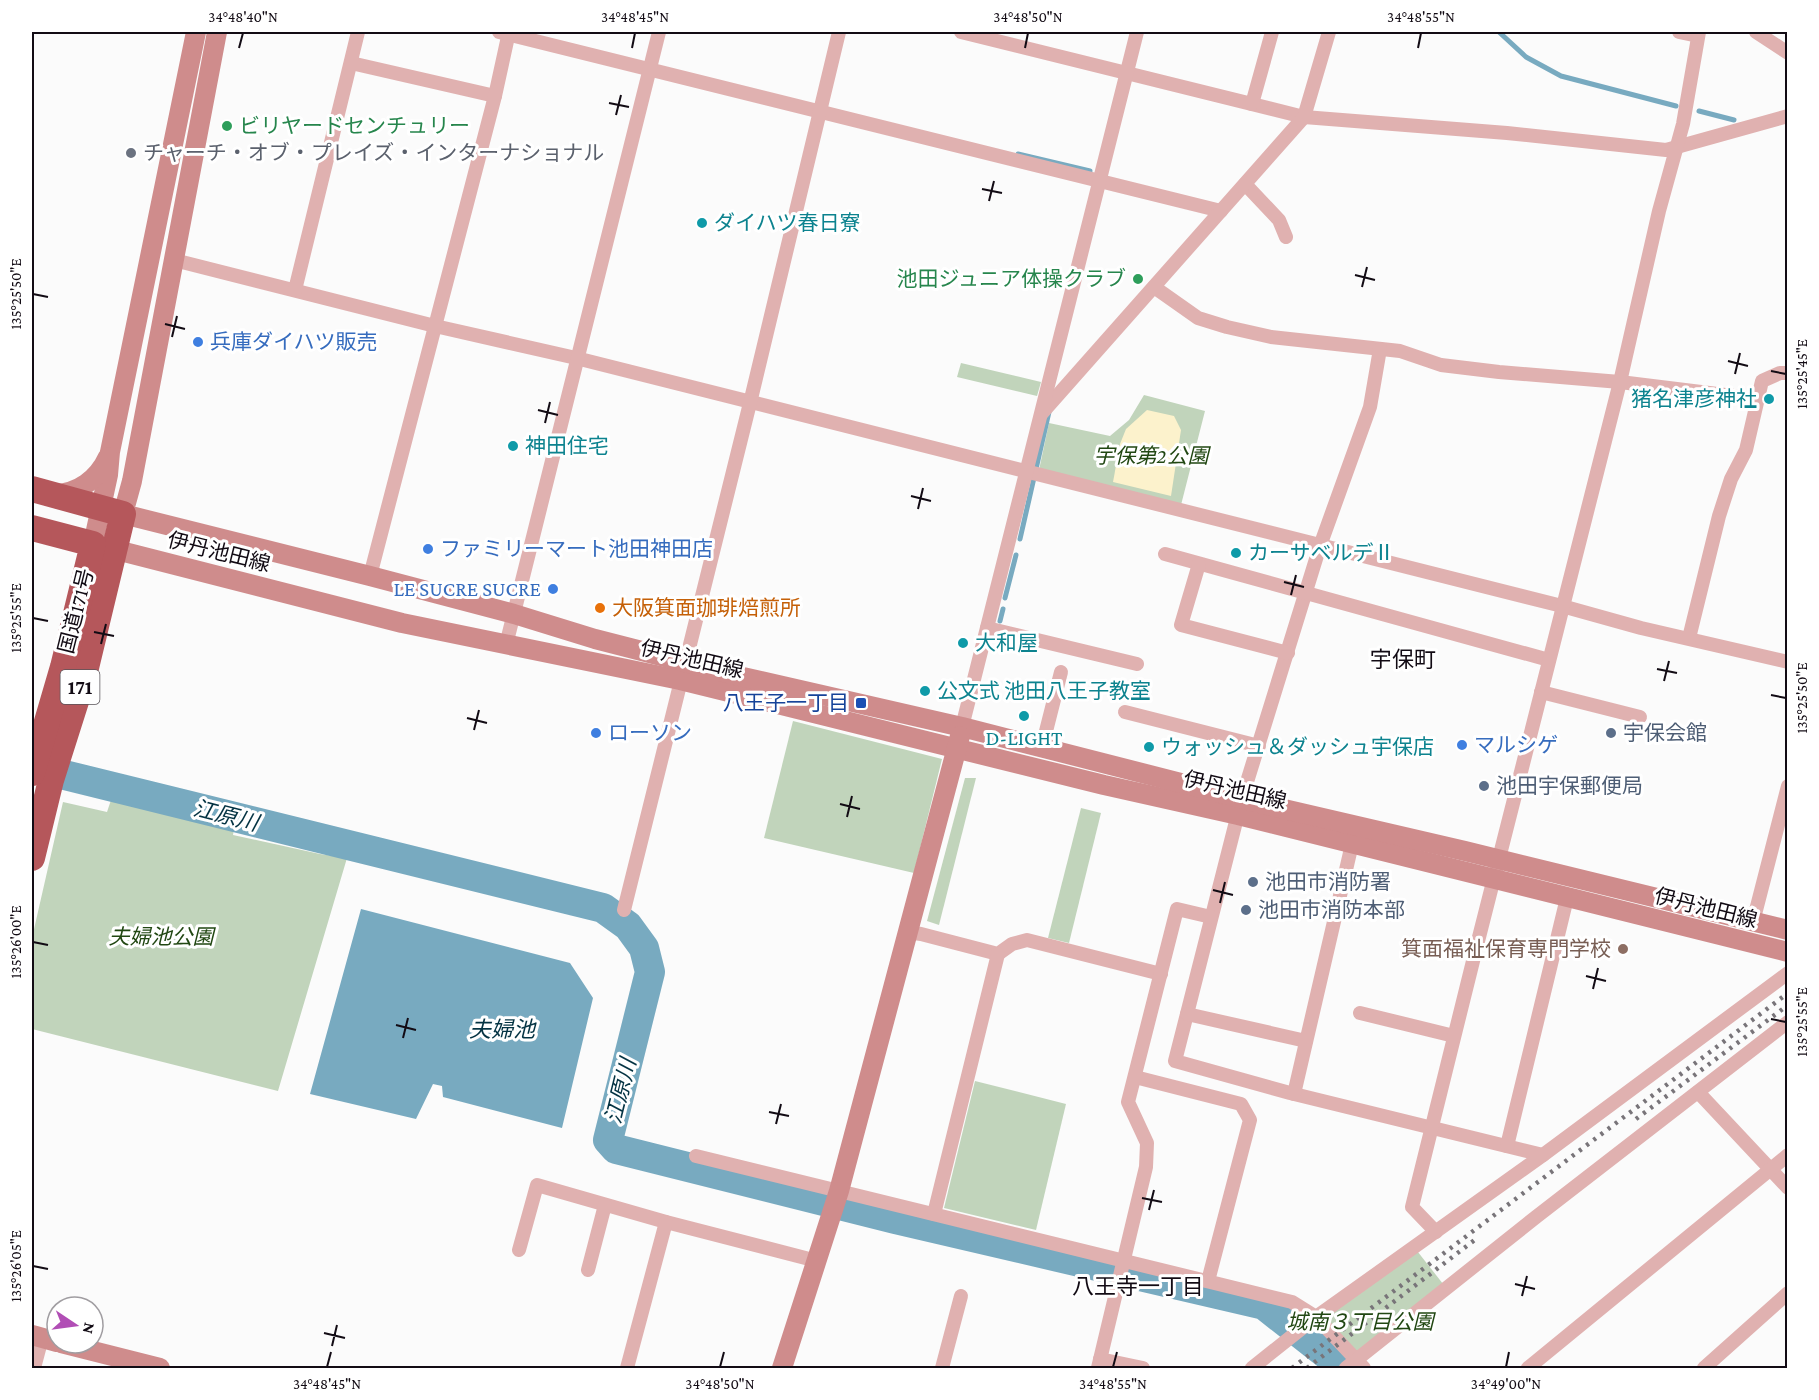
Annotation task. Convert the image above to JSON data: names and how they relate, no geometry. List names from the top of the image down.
{
  "streets": {
    "highway": ["国道171号", "171"],
    "main road": ["伊丹池田線"]
  },
  "crossings": [
    ["伊丹池田線", "国道171号"]
  ],
  "districts": ["宇保町", "八王寺一丁目"],
  "water": ["江原川", "夫婦池"],
  "parks": ["宇保第2公園", "夫婦池公園", "城南３丁目公園"],
  "places": {
    "other": [
      "ビリヤードセンチュリー",
      "チャーチ・オブ・プレイズ・インターナショナル",
      "ダイハツ春日寮",
      "池田ジュニア体操クラブ",
      "兵庫ダイハツ販売",
      "猪名津彦神社",
      "神田住宅",
      "ファミリーマート池田神田店",
      "カーサベルデⅡ",
      "LE SUCRE SUCRE",
      "大阪箕面珈琲焙煎所",
      "大和屋",
      "公文式 池田八王子教室",
      "D-LIGHT",
      "ローソン",
      "宇保会館",
      "マルシゲ",
      "ウォッシュ＆ダッシュ宇保店",
      "池田宇保郵便局",
      "池田市消防署",
      "池田市消防本部",
      "箕面福祉保育専門学校"
    ],
    "transit": ["八王子一丁目"]
  },
  "north": "right",
  "coordinates": [
    "34°48'40\"N",
    "34°48'45\"N",
    "34°48'50\"N",
    "34°48'55\"N",
    "135°25'50\"E",
    "135°25'45\"E",
    "135°25'55\"E",
    "135°26'00\"E",
    "135°26'05\"E",
    "34°49'00\"N"
  ]
}
